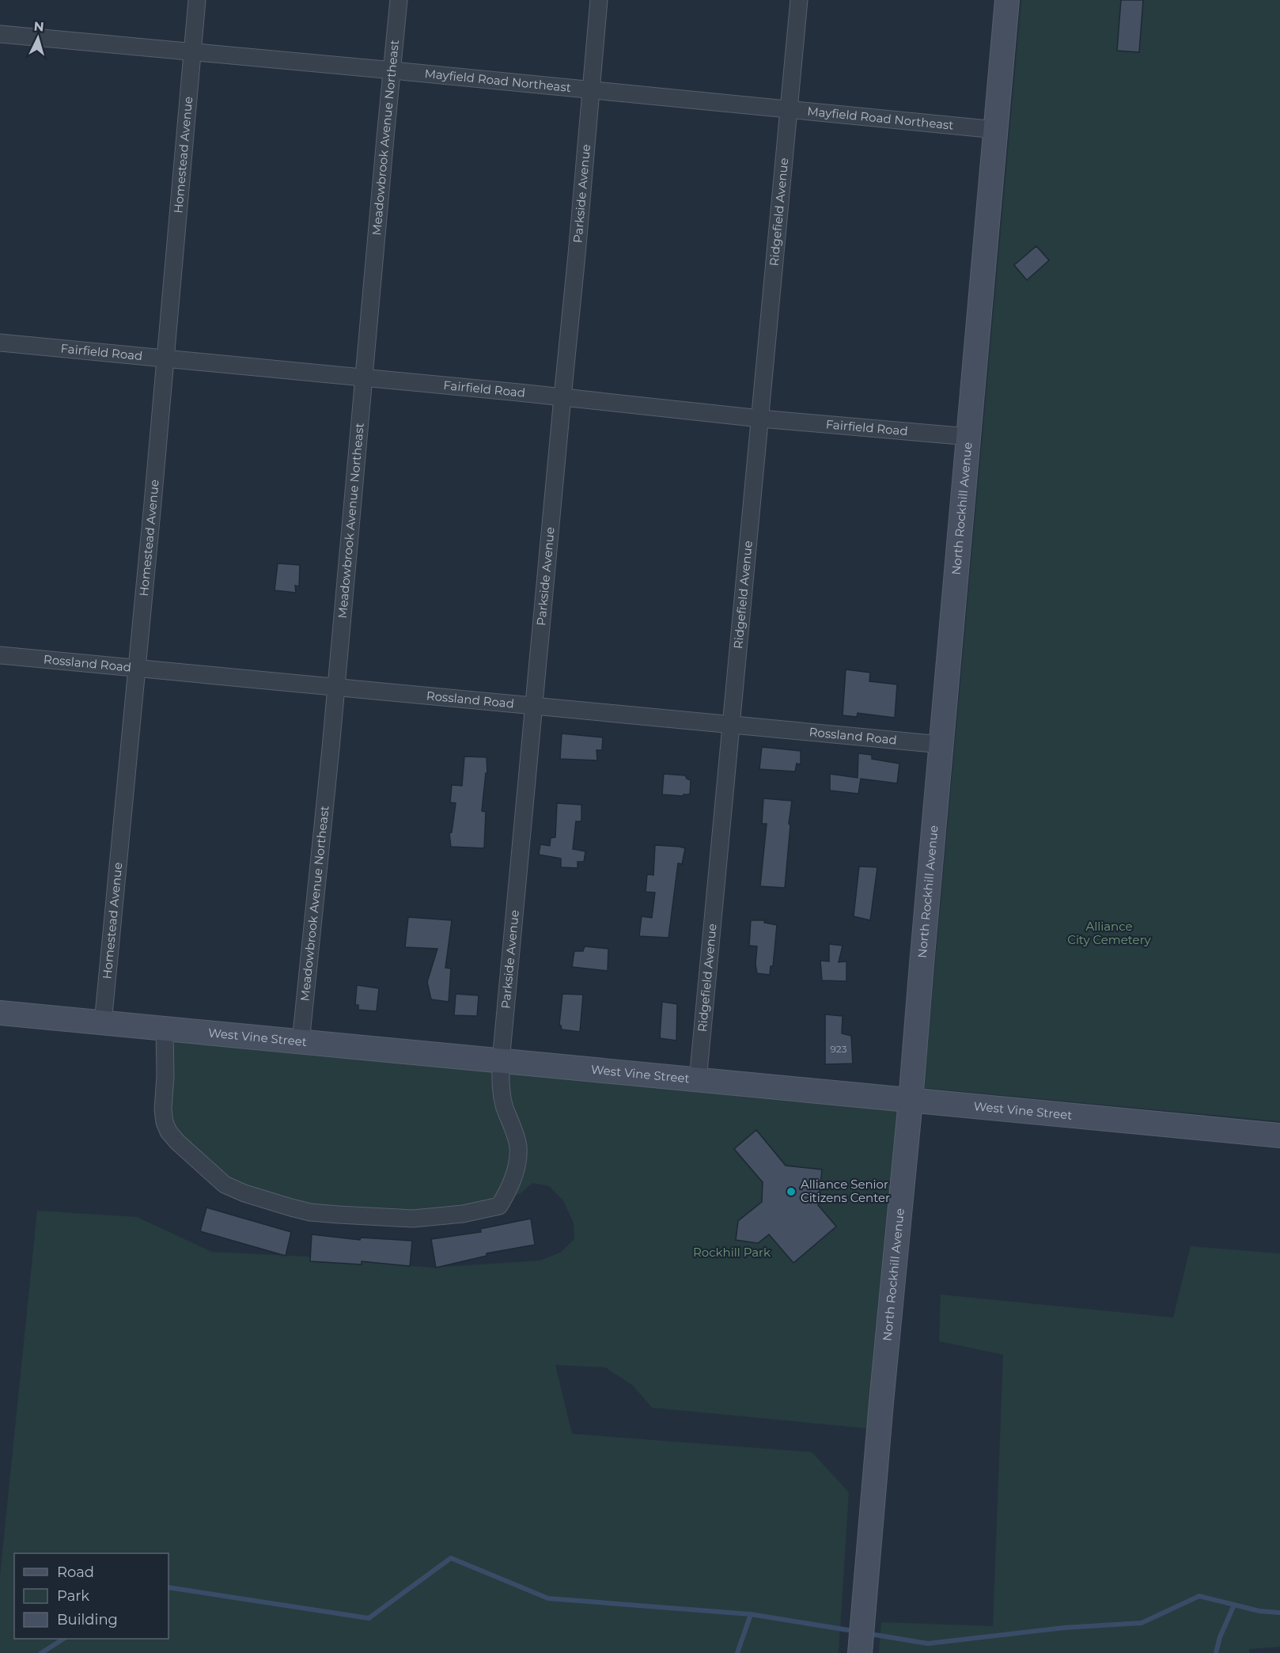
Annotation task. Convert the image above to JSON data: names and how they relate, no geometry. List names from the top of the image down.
{
  "streets": {
    "street": [
      "Mayfield Road Northeast",
      "Meadowbrook Avenue Northeast",
      "Homestead Avenue",
      "Parkside Avenue",
      "Ridgefield Avenue",
      "Fairfield Road",
      "North Rockhill Avenue",
      "Rossland Road",
      "West Vine Street"
    ]
  },
  "crossings": [
    ["Mayfield Road Northeast", "Meadowbrook Avenue Northeast"],
    ["Mayfield Road Northeast", "Homestead Avenue"],
    ["Mayfield Road Northeast", "Parkside Avenue"],
    ["Mayfield Road Northeast", "Ridgefield Avenue"],
    ["Mayfield Road Northeast", "North Rockhill Avenue"],
    ["Meadowbrook Avenue Northeast", "Fairfield Road"],
    ["Meadowbrook Avenue Northeast", "Rossland Road"],
    ["Meadowbrook Avenue Northeast", "West Vine Street"],
    ["Homestead Avenue", "Fairfield Road"],
    ["Homestead Avenue", "Rossland Road"],
    ["Homestead Avenue", "West Vine Street"],
    ["Parkside Avenue", "Fairfield Road"],
    ["Parkside Avenue", "Rossland Road"],
    ["Parkside Avenue", "West Vine Street"],
    ["Ridgefield Avenue", "Fairfield Road"],
    ["Ridgefield Avenue", "Rossland Road"],
    ["Ridgefield Avenue", "West Vine Street"],
    ["Fairfield Road", "North Rockhill Avenue"],
    ["North Rockhill Avenue", "Rossland Road"],
    ["North Rockhill Avenue", "West Vine Street"]
  ],
  "parks": ["Alliance City Cemetery", "Rockhill Park"],
  "places": ["Alliance Senior Citizens Center"],
  "house_numbers": ["923"],
  "legend": ["Road", "Park", "Building"],
  "north": "top"
}
